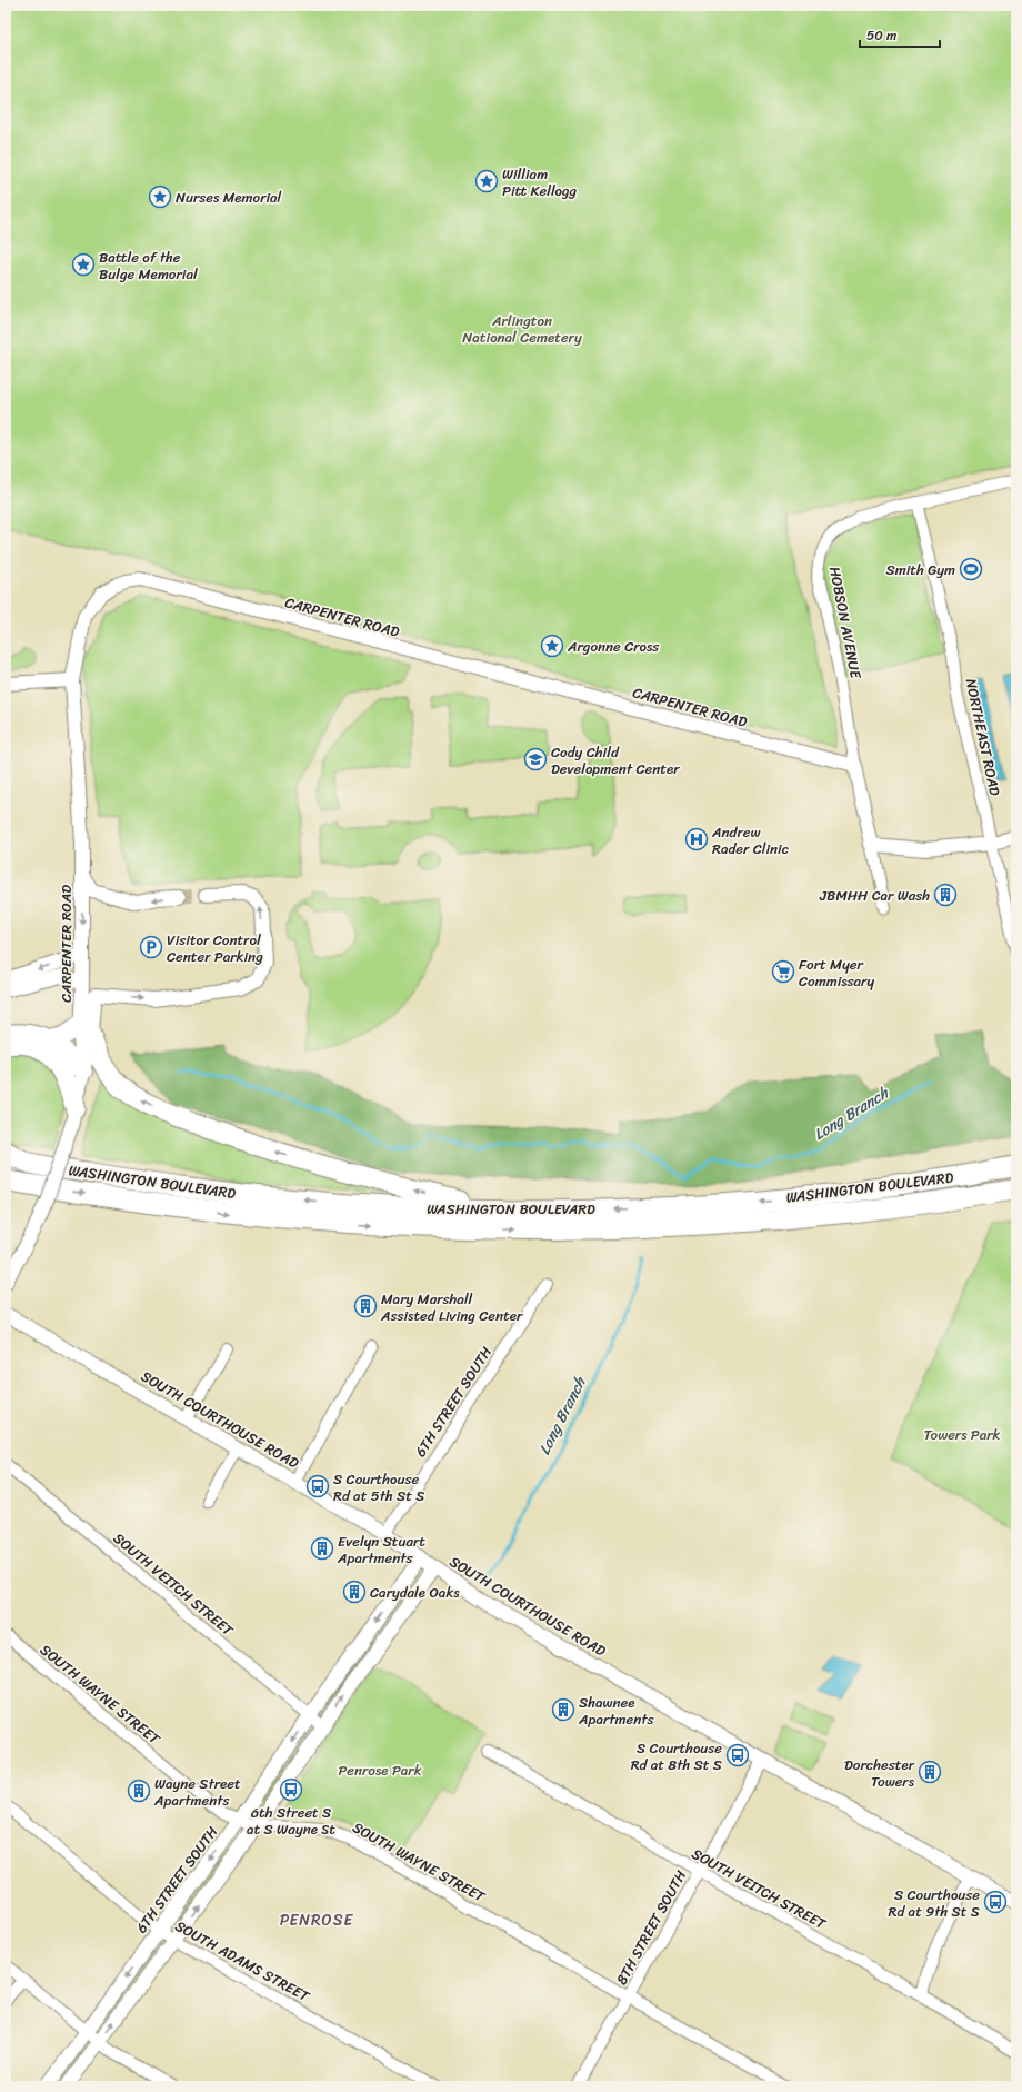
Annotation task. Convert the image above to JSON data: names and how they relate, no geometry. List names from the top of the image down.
{
  "streets": {
    "highway": ["WASHINGTON BOULEVARD"],
    "street": [
      "CARPENTER ROAD",
      "HOBSON AVENUE",
      "NORTHEAST ROAD",
      "6TH STREET SOUTH",
      "SOUTH COURTHOUSE ROAD",
      "SOUTH VEITCH STREET",
      "SOUTH WAYNE STREET",
      "8TH STREET SOUTH",
      "SOUTH ADAMS STREET"
    ]
  },
  "crossings": [
    ["CARPENTER ROAD", "HOBSON AVENUE"],
    ["HOBSON AVENUE", "NORTHEAST ROAD"],
    ["6TH STREET SOUTH", "SOUTH COURTHOUSE ROAD"],
    ["6TH STREET SOUTH", "SOUTH VEITCH STREET"],
    ["6TH STREET SOUTH", "SOUTH WAYNE STREET"],
    ["6TH STREET SOUTH", "SOUTH ADAMS STREET"],
    ["SOUTH COURTHOUSE ROAD", "8TH STREET SOUTH"],
    ["SOUTH VEITCH STREET", "8TH STREET SOUTH"],
    ["SOUTH WAYNE STREET", "8TH STREET SOUTH"]
  ],
  "districts": ["PENROSE"],
  "water": ["Long Branch"],
  "parks": ["Arlington National Cemetery", "Towers Park", "Penrose Park"],
  "places": {
    "place": [
      "William Pitt Kellogg",
      "Nurses Memorial",
      "Battle of the Bulge Memorial",
      "Argonne Cross"
    ],
    "sports": ["Smith Gym"],
    "school or university": ["Cody Child Development Center"],
    "hospital": ["Andrew Rader Clinic"],
    "building": [
      "JBMHH Car Wash",
      "Mary Marshall Assisted Living Center",
      "Evelyn Stuart Apartments",
      "Carydale Oaks",
      "Shawnee Apartments",
      "Dorchester Towers",
      "Wayne Street Apartments"
    ],
    "parking": ["Visitor Control Center Parking"],
    "supermarket": ["Fort Myer Commissary"],
    "bus stop": [
      "S Courthouse Rd at 5th St S",
      "S Courthouse Rd at 8th St S",
      "6th Street S at S Wayne St",
      "S Courthouse Rd at 9th St S"
    ]
  },
  "scale_bar": "50 m"
}
